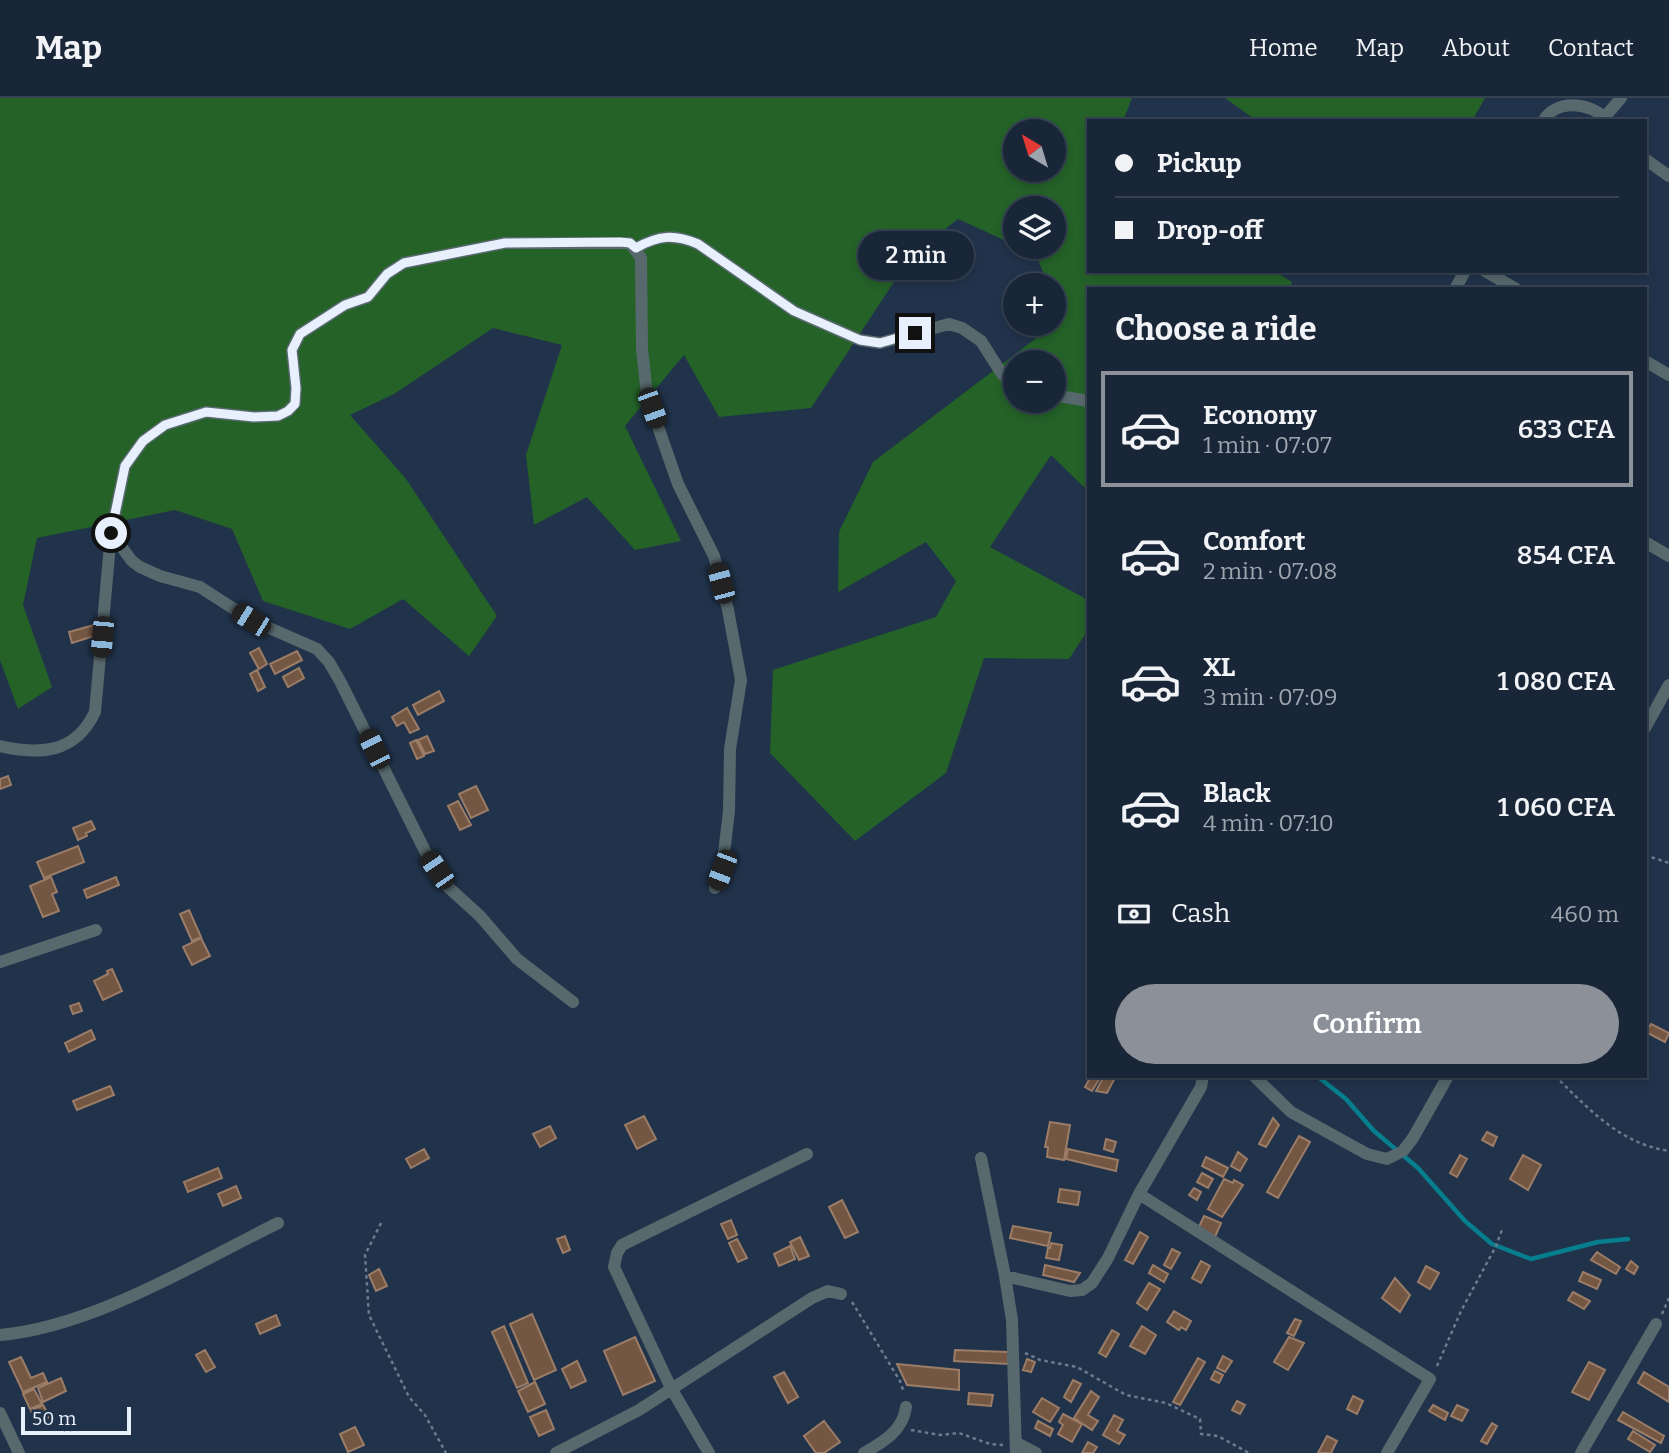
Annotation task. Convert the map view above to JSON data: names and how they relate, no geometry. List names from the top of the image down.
{
  "scale_bar": "50 m",
  "north": "top left",
  "page": {
    "header": "Map",
    "nav": [
      "Home",
      "Map",
      "About",
      "Contact"
    ],
    "map_buttons": ["+", "−"],
    "banner": ["Pickup", "Drop-off"],
    "bubble": "2 min",
    "heading": "Choose a ride",
    "list": [
      {
        "name": "Economy",
        "note": "1 min · 07:07",
        "value": "633 CFA"
      },
      {
        "name": "Comfort",
        "note": "2 min · 07:08",
        "value": "854 CFA"
      },
      {
        "name": "XL",
        "note": "3 min · 07:09",
        "value": "1 080 CFA"
      },
      {
        "name": "Black",
        "note": "4 min · 07:10",
        "value": "1 060 CFA"
      }
    ],
    "pay": ["Cash", "460 m"],
    "buttons": "Confirm",
    "scale": "50 m"
  }
}
